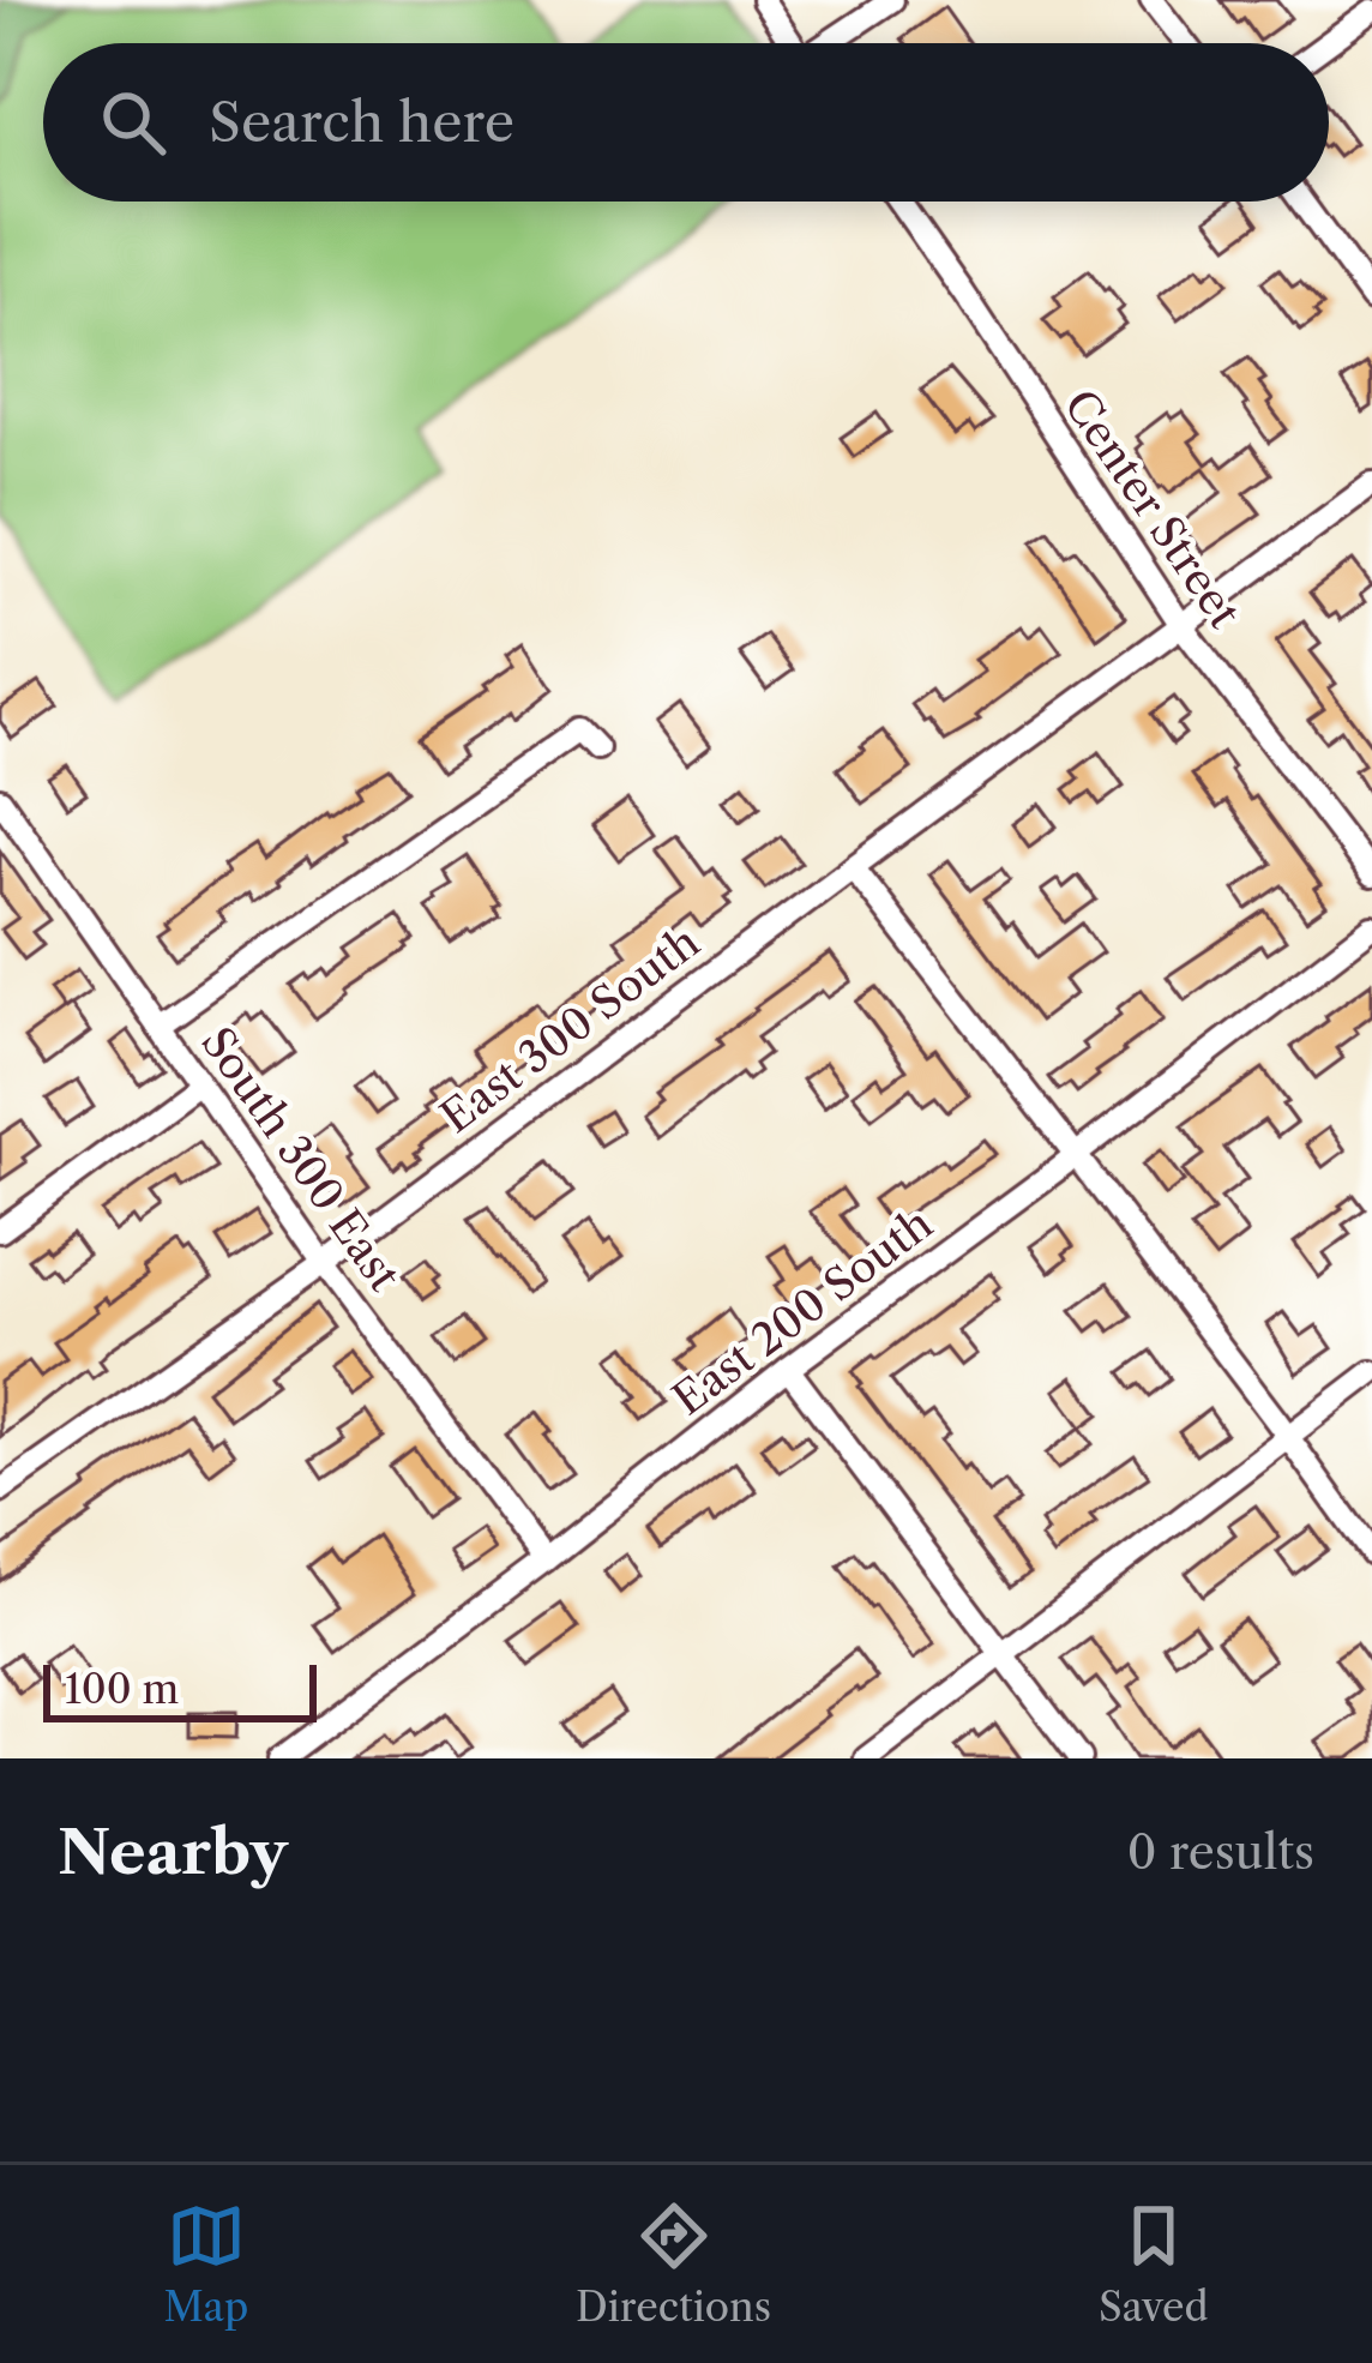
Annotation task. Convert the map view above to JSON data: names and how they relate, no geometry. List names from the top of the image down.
{
  "streets": {
    "street": [
      "Center Street",
      "East 300 South",
      "South 300 East",
      "East 200 South"
    ]
  },
  "crossings": [
    ["Center Street", "East 300 South"],
    ["East 300 South", "South 300 East"],
    ["South 300 East", "East 200 South"]
  ],
  "scale_bar": "100 m",
  "page": {
    "search": "Search here",
    "scale": "100 m",
    "heading": ["Nearby", "0 results"],
    "nav": ["Map", "Directions", "Saved"]
  }
}
